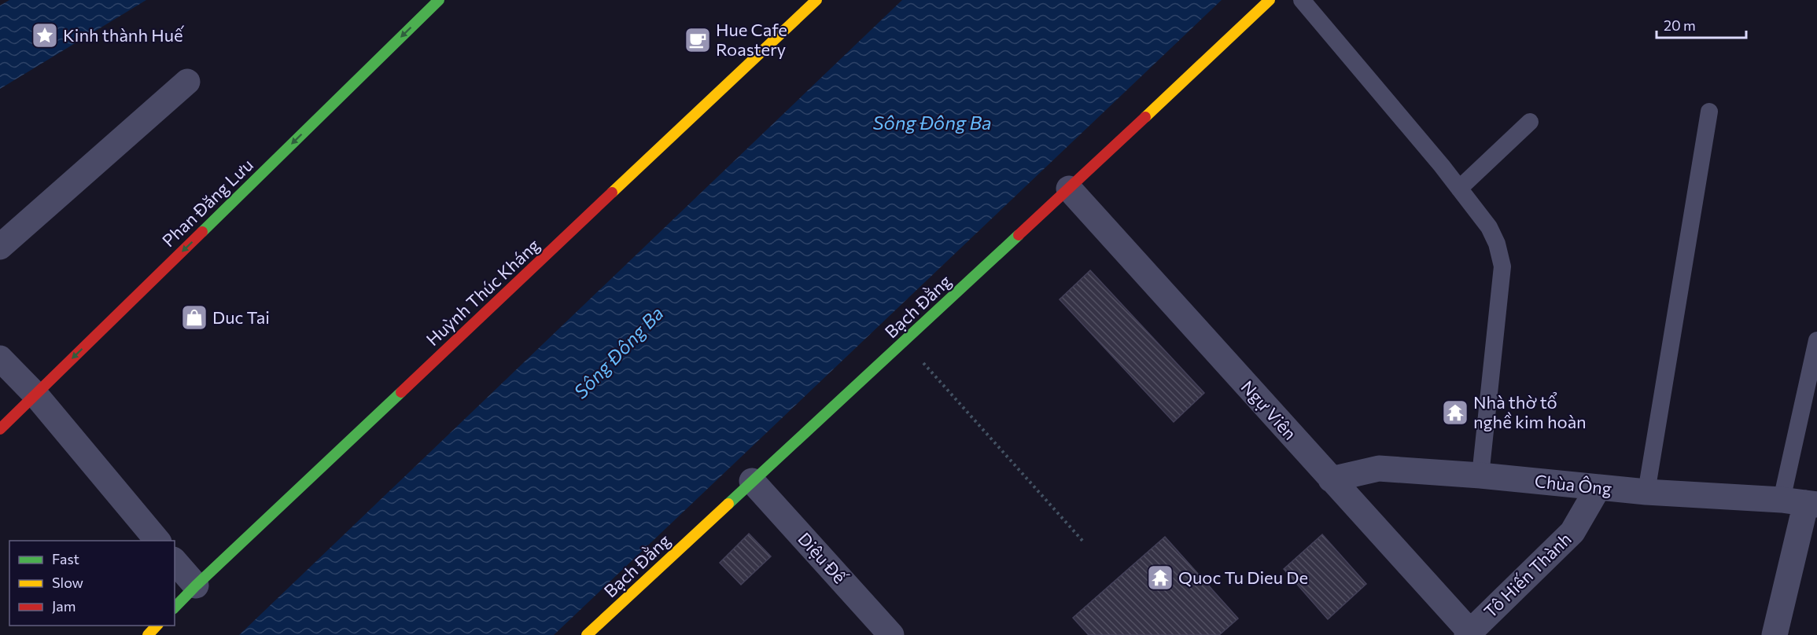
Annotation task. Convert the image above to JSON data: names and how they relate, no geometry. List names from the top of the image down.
{
  "streets": {
    "street": [
      "Phan Đăng Lưu",
      "Huỳnh Thúc Kháng",
      "Bạch Đằng",
      "Ngự Viên",
      "Chùa Ông",
      "Diệu Đế",
      "Tô Hiến Thành"
    ]
  },
  "crossings": [
    ["Bạch Đằng", "Ngự Viên"],
    ["Bạch Đằng", "Diệu Đế"],
    ["Ngự Viên", "Chùa Ông"],
    ["Ngự Viên", "Tô Hiến Thành"],
    ["Chùa Ông", "Tô Hiến Thành"]
  ],
  "one_way": ["Phan Đăng Lưu"],
  "water": ["Sông Đông Ba"],
  "places": {
    "place": ["Kinh thành Huế"],
    "cafe": ["Hue Cafe Roastery"],
    "shop": ["Duc Tai"],
    "temple": ["Nhà thờ tổ nghề kim hoàn", "Quoc Tu Dieu De"]
  },
  "legend": ["Fast", "Slow", "Jam"],
  "scale_bar": "20 m"
}
